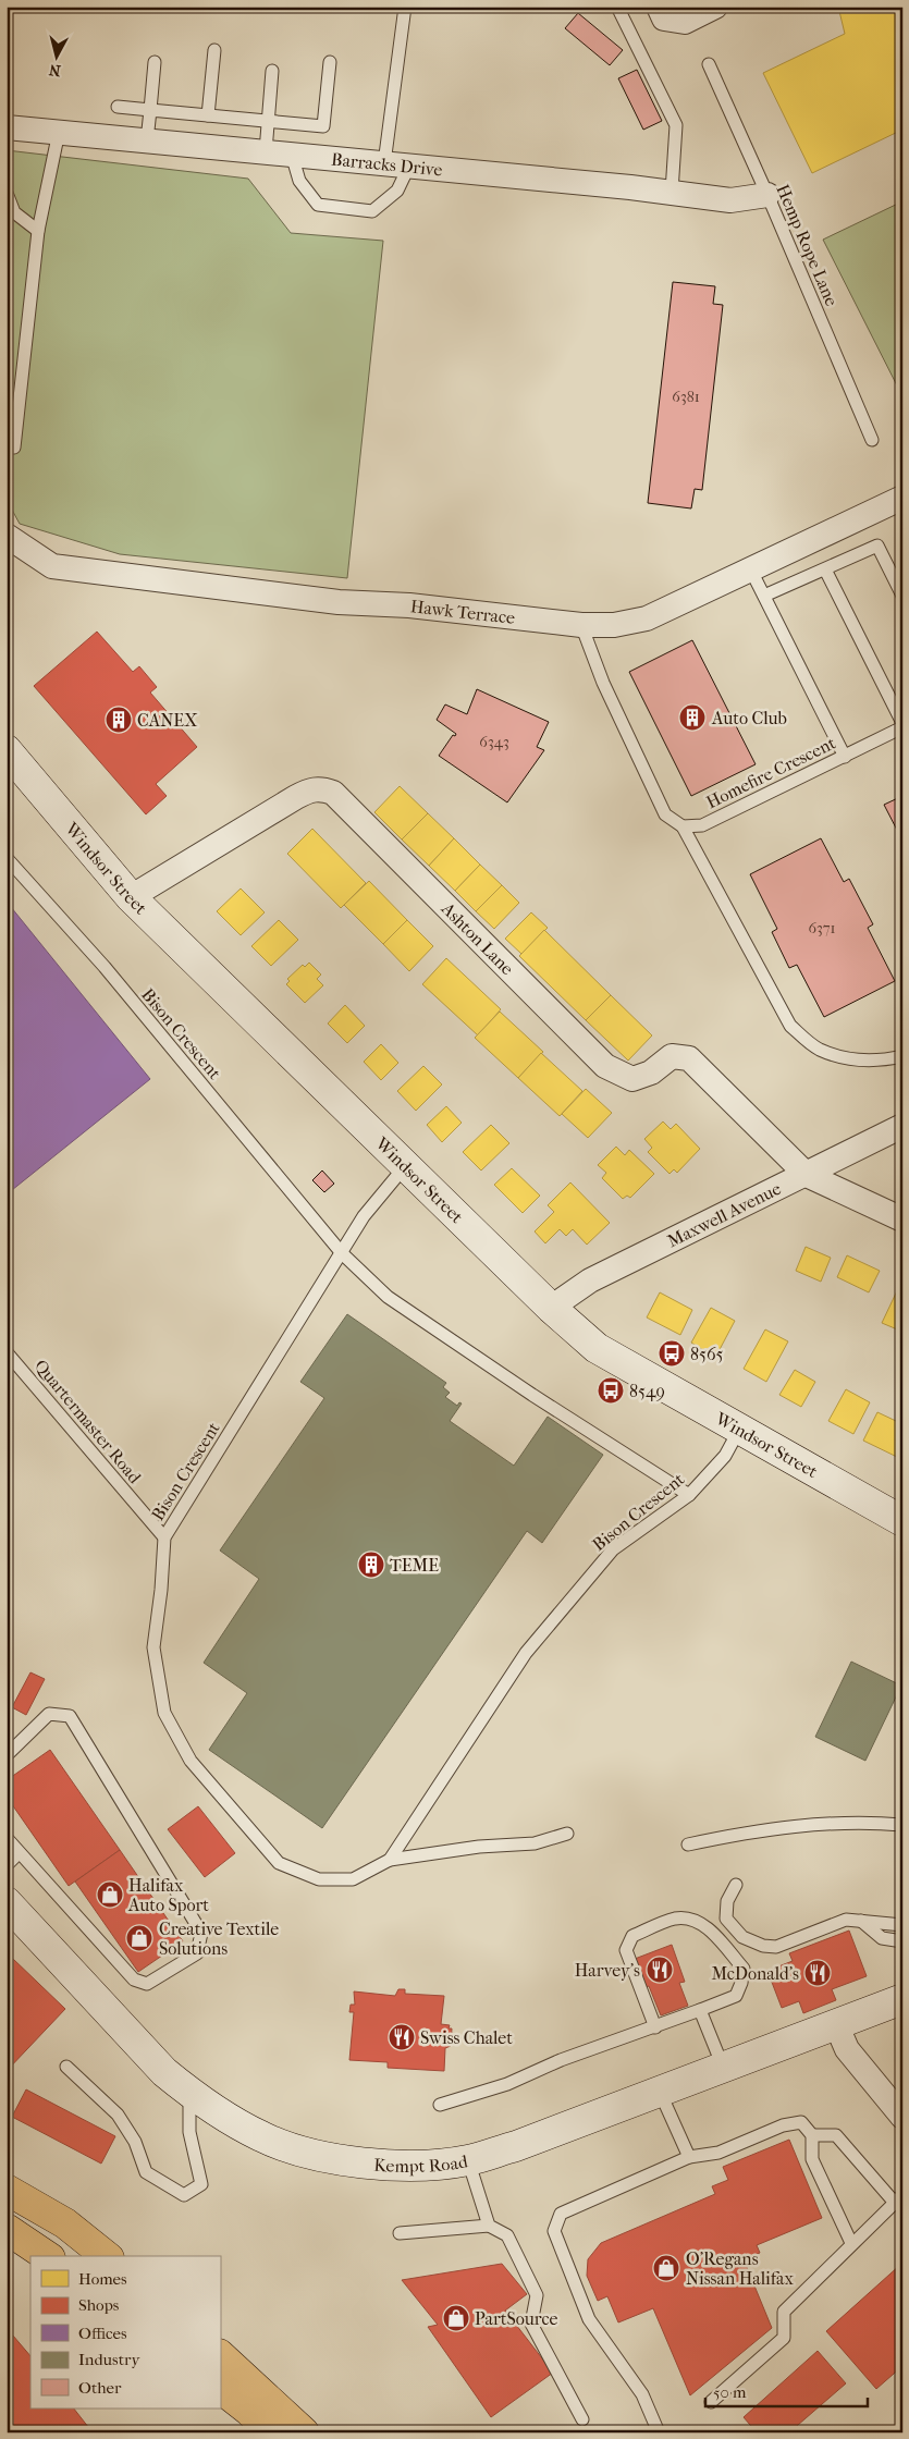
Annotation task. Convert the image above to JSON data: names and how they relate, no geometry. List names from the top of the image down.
{
  "streets": {
    "street": [
      "Barracks Drive",
      "Hawk Terrace",
      "Windsor Street",
      "Ashton Lane",
      "Maxwell Avenue",
      "Kempt Road"
    ],
    "lane": [
      "Hemp Rope Lane",
      "Homefire Crescent",
      "Bison Crescent",
      "Quartermaster Road"
    ]
  },
  "crossings": [
    ["Barracks Drive", "Hemp Rope Lane"],
    ["Windsor Street", "Ashton Lane"],
    ["Windsor Street", "Bison Crescent"],
    ["Windsor Street", "Maxwell Avenue"],
    ["Ashton Lane", "Maxwell Avenue"],
    ["Bison Crescent", "Quartermaster Road"]
  ],
  "places": {
    "building": ["Auto Club", "CANEX", "TEME"],
    "bus stop": ["8565", "8549"],
    "shop": [
      "Halifax Auto Sport",
      "Creative Textile Solutions",
      "O'Regans Nissan Halifax",
      "PartSource"
    ],
    "restaurant": ["Harvey's", "McDonald's", "Swiss Chalet"]
  },
  "house_numbers": ["6381", "6343", "6371"],
  "legend": [
    "Homes",
    "Shops",
    "Offices",
    "Industry",
    "Other"
  ],
  "scale_bar": "50 m",
  "north": "bottom"
}
